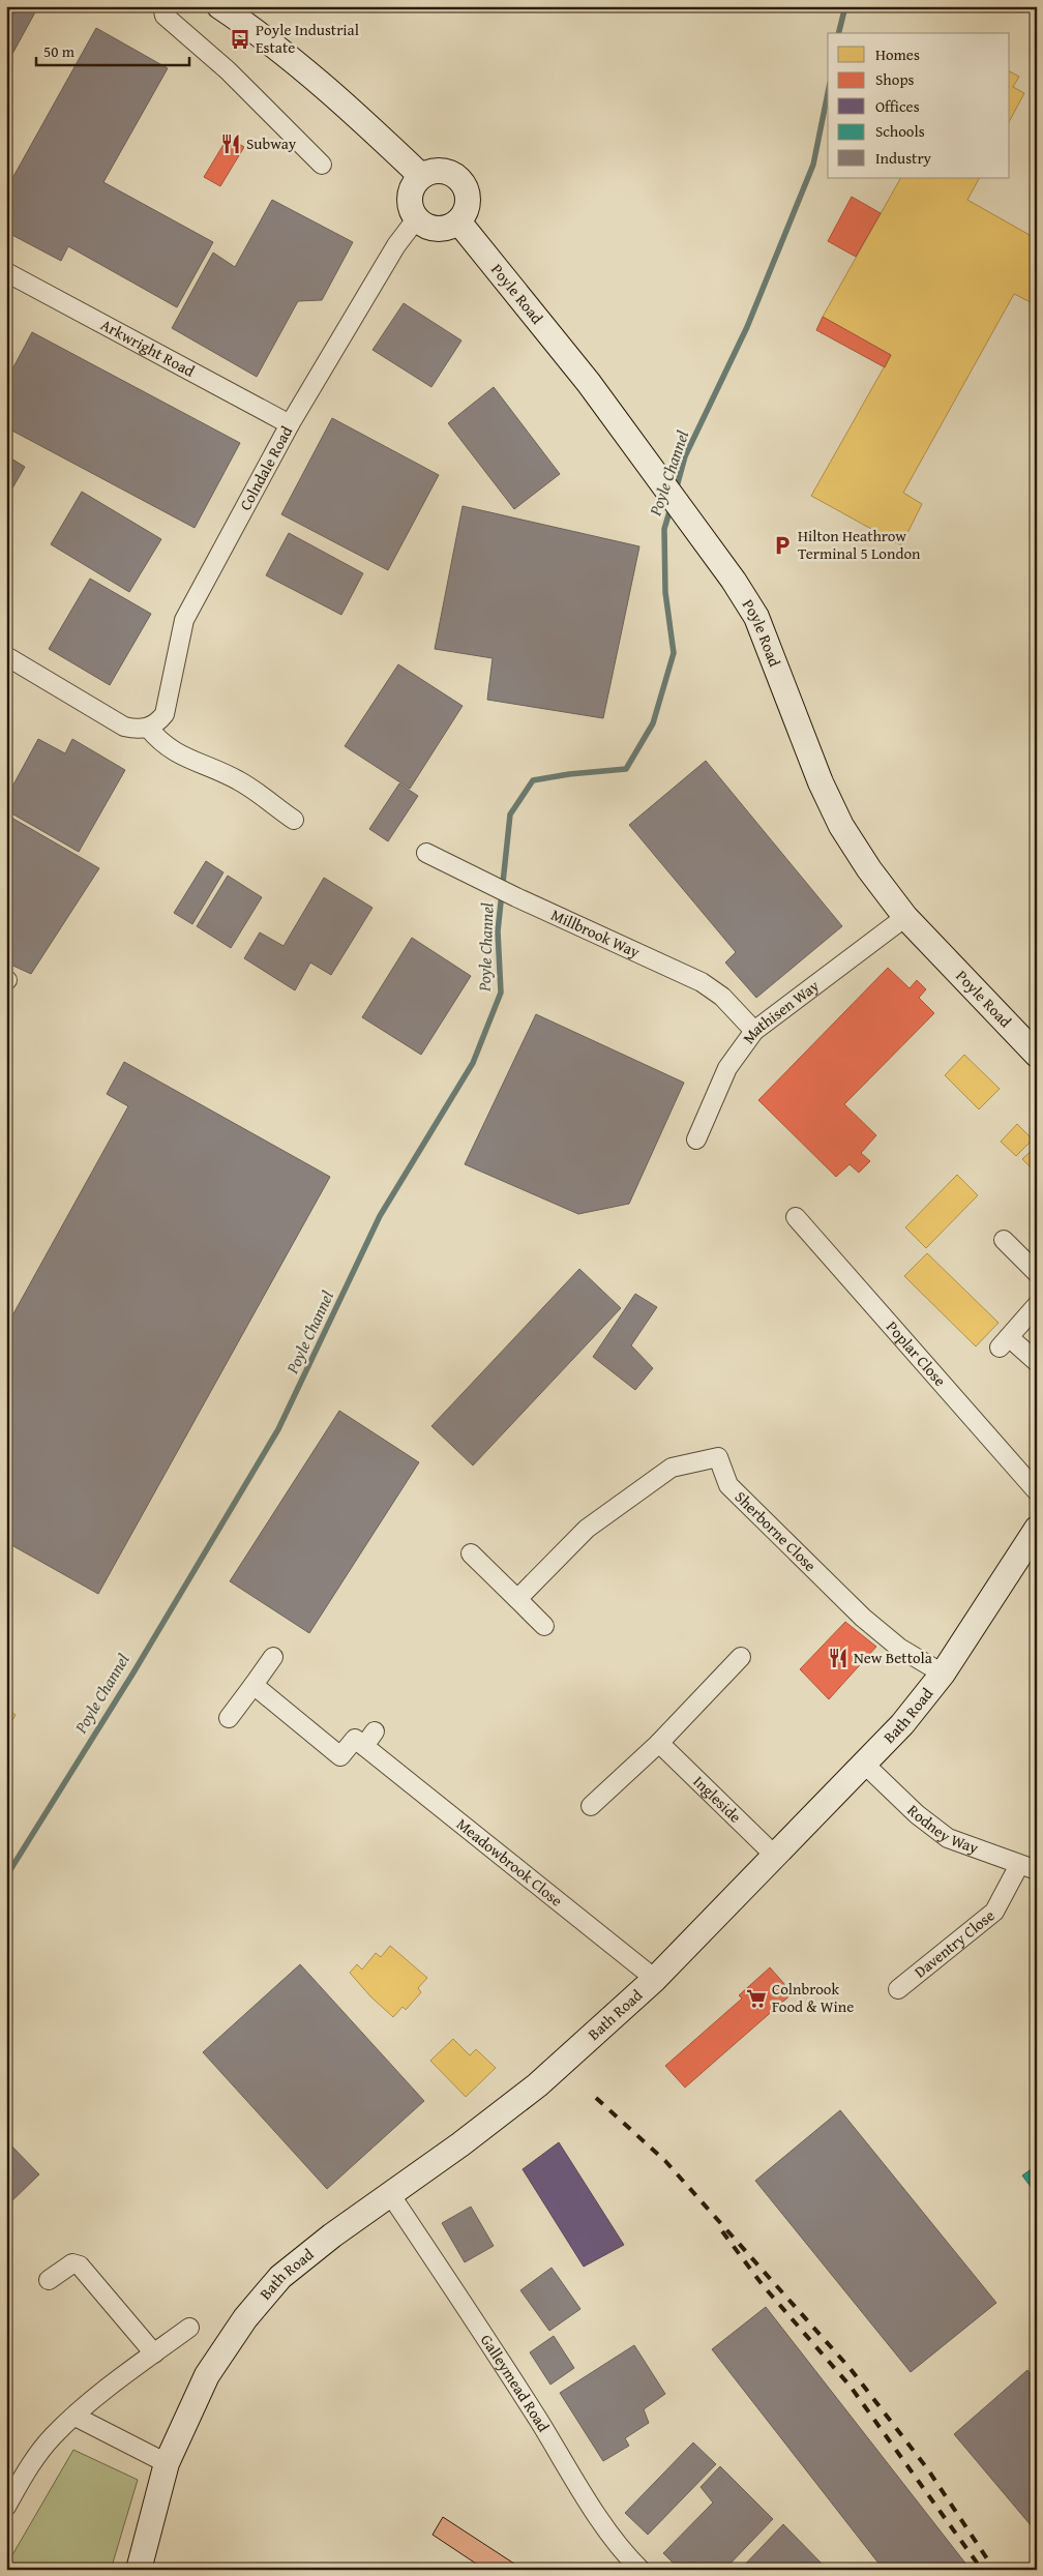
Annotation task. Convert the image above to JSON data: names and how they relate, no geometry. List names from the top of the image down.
{
  "streets": {
    "street": [
      "Poyle Road",
      "Arkwright Road",
      "Colndale Road",
      "Millbrook Way",
      "Mathisen Way",
      "Poplar Close",
      "Sherborne Close",
      "Bath Road",
      "Ingleside",
      "Rodney Way",
      "Meadowbrook Close",
      "Daventry Close",
      "Galleymead Road"
    ]
  },
  "crossings": [
    ["Poyle Road", "Colndale Road"],
    ["Poyle Road", "Mathisen Way"],
    ["Arkwright Road", "Colndale Road"],
    ["Millbrook Way", "Mathisen Way"],
    ["Sherborne Close", "Bath Road"],
    ["Bath Road", "Ingleside"],
    ["Bath Road", "Rodney Way"],
    ["Bath Road", "Meadowbrook Close"],
    ["Bath Road", "Galleymead Road"],
    ["Rodney Way", "Daventry Close"]
  ],
  "water": ["Poyle Channel"],
  "places": {
    "bus stop": ["Poyle Industrial Estate"],
    "restaurant": ["Subway", "New Bettola"],
    "parking": ["Hilton Heathrow Terminal 5 London"],
    "supermarket": ["Colnbrook Food & Wine"]
  },
  "legend": [
    "Homes",
    "Shops",
    "Offices",
    "Schools",
    "Industry"
  ],
  "scale_bar": "50 m"
}
